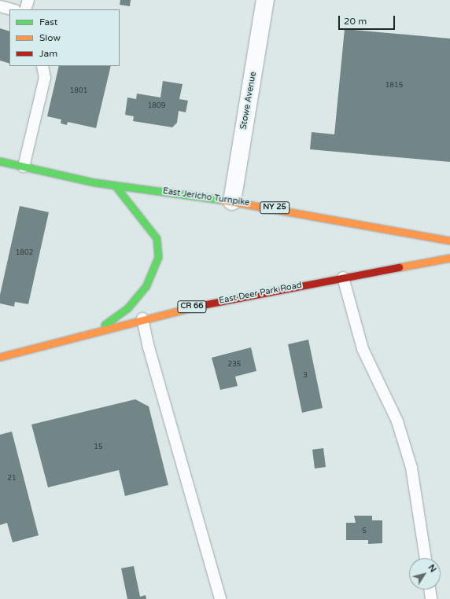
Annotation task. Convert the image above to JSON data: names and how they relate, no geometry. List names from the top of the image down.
{
  "streets": {
    "main road": [
      "East Jericho Turnpike",
      "NY 25",
      "East Deer Park Road",
      "CR 66"
    ],
    "street": ["Stowe Avenue"]
  },
  "crossings": [
    ["Stowe Avenue", "East Jericho Turnpike"]
  ],
  "house_numbers": [
    "1815",
    "1801",
    "1809",
    "1802",
    "235",
    "3",
    "15",
    "21",
    "5"
  ],
  "legend": ["Fast", "Slow", "Jam"],
  "scale_bar": "20 m",
  "north": "top right"
}
